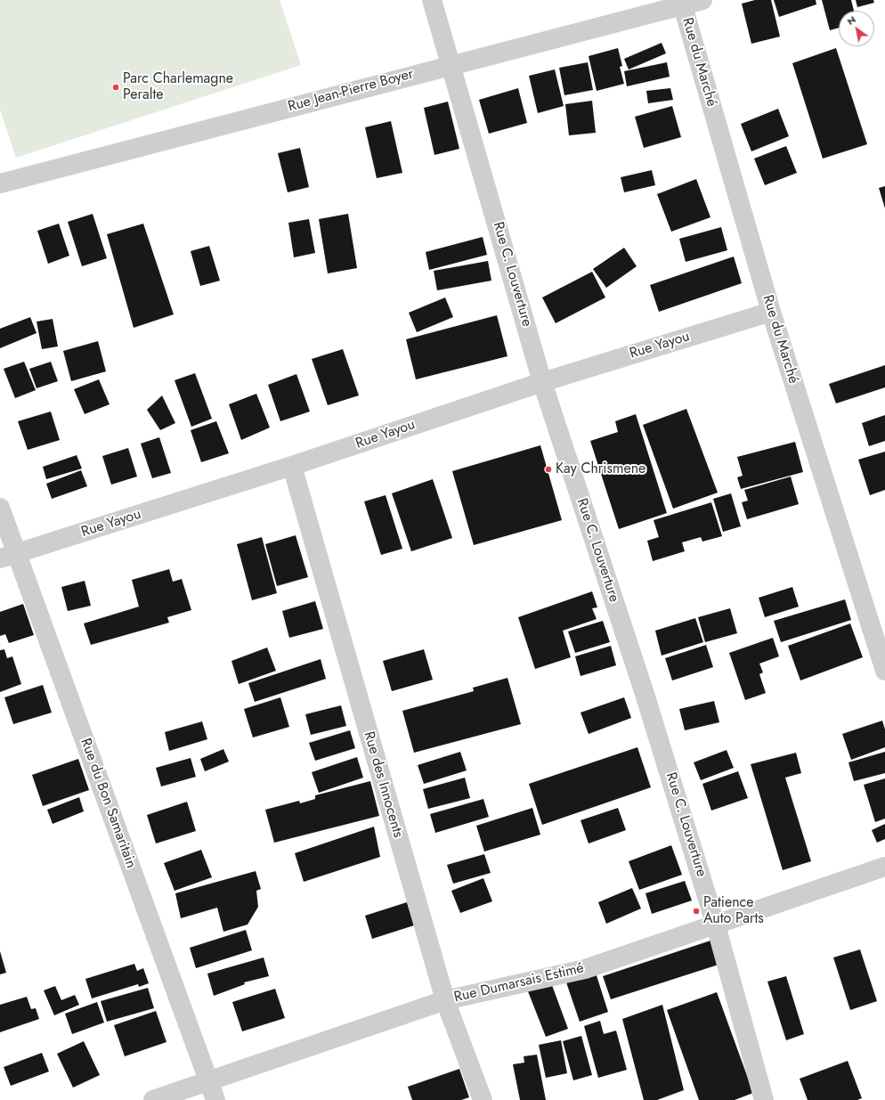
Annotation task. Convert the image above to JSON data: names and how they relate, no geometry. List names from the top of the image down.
{
  "streets": {
    "street": [
      "Rue du Marché",
      "Rue Jean-Pierre Boyer",
      "Rue C. Louverture",
      "Rue Yayou",
      "Rue des Innocents",
      "Rue du Bon Samaritain",
      "Rue Dumarsais Estimé"
    ]
  },
  "crossings": [
    ["Rue du Marché", "Rue Jean-Pierre Boyer"],
    ["Rue du Marché", "Rue Yayou"],
    ["Rue Jean-Pierre Boyer", "Rue C. Louverture"],
    ["Rue C. Louverture", "Rue Yayou"],
    ["Rue C. Louverture", "Rue Dumarsais Estimé"],
    ["Rue Yayou", "Rue des Innocents"],
    ["Rue Yayou", "Rue du Bon Samaritain"],
    ["Rue des Innocents", "Rue Dumarsais Estimé"],
    ["Rue du Bon Samaritain", "Rue Dumarsais Estimé"]
  ],
  "places": ["Parc Charlemagne Peralte", "Kay Chrismene", "Patience Auto Parts"],
  "north": "top left"
}
